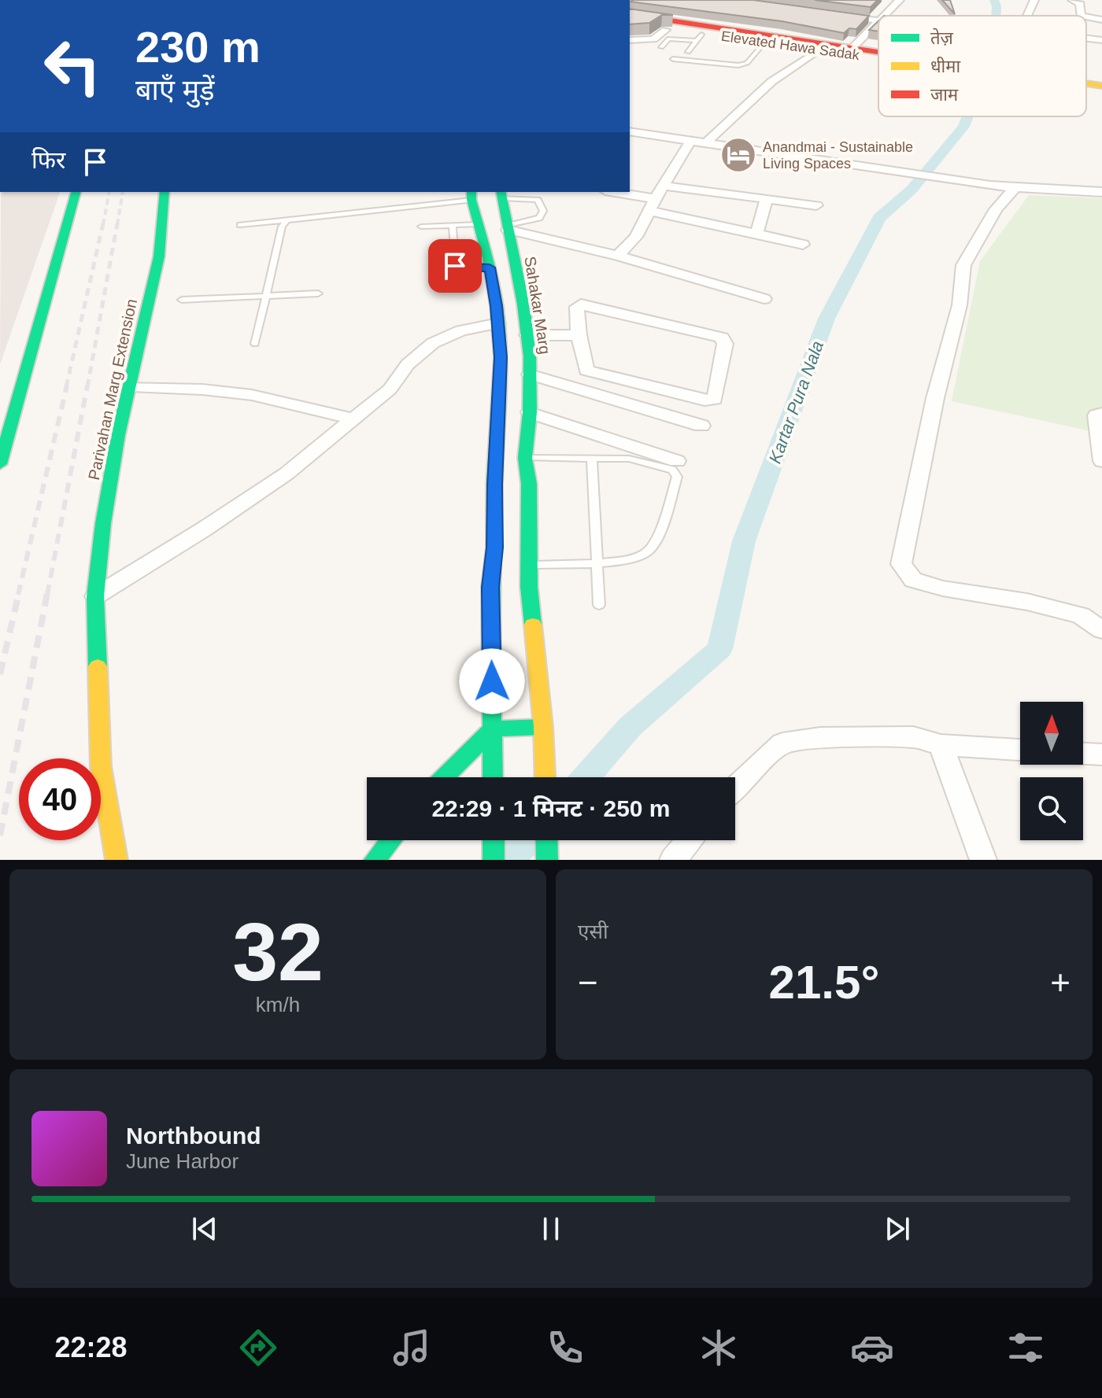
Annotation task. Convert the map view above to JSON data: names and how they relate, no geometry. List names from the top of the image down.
{
  "streets": {
    "street": ["Elevated Hawa Sadak", "Sahakar Marg", "Parivahan Marg Extension"]
  },
  "water": ["Kartar Pura Nala"],
  "places": {
    "hotel": ["Anandmai - Sustainable Living Spaces"]
  },
  "legend": ["तेज़", "धीमा", "जाम"],
  "north": "top",
  "page": {
    "turn": ["230 m", "बाएँ मुड़ें"],
    "then": "फिर",
    "limit": "40",
    "trip": "22:29 · 1 मिनट · 250 m",
    "tile": [
      ["32", "km/h"],
      "एसी"
    ],
    "heat": ["−", "21.5°", "+"],
    "song": ["Northbound", "June Harbor"],
    "tabs": "22:28"
  }
}
